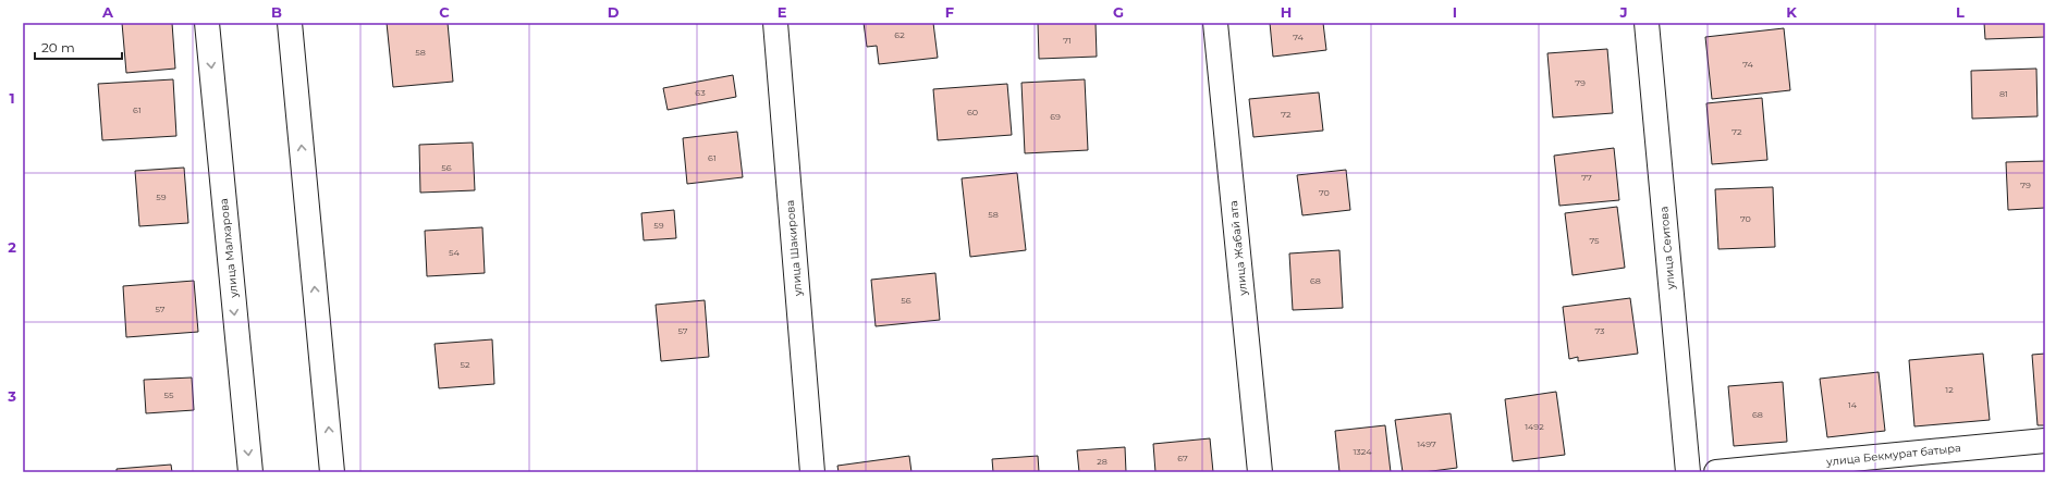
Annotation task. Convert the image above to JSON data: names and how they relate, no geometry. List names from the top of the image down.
{
  "streets": {
    "street": [
      "улица Малхарова",
      "улица Шакирова",
      "улица Жабай ата",
      "улица Сеитова",
      "улица Бекмурат батыра"
    ]
  },
  "house_numbers": [
    "62",
    "74",
    "71",
    "58",
    "74",
    "79",
    "63",
    "81",
    "61",
    "60",
    "72",
    "69",
    "72",
    "61",
    "56",
    "77",
    "79",
    "70",
    "59",
    "58",
    "70",
    "59",
    "75",
    "54",
    "68",
    "56",
    "57",
    "57",
    "73",
    "52",
    "12",
    "55",
    "14",
    "68",
    "1492",
    "1497",
    "1324",
    "67",
    "28"
  ],
  "scale_bar": "20 m",
  "grid": {
    "columns": [
      "A",
      "B",
      "C",
      "D",
      "E",
      "F",
      "G",
      "H",
      "I",
      "J",
      "K",
      "L"
    ],
    "rows": ["1", "2", "3"]
  }
}
